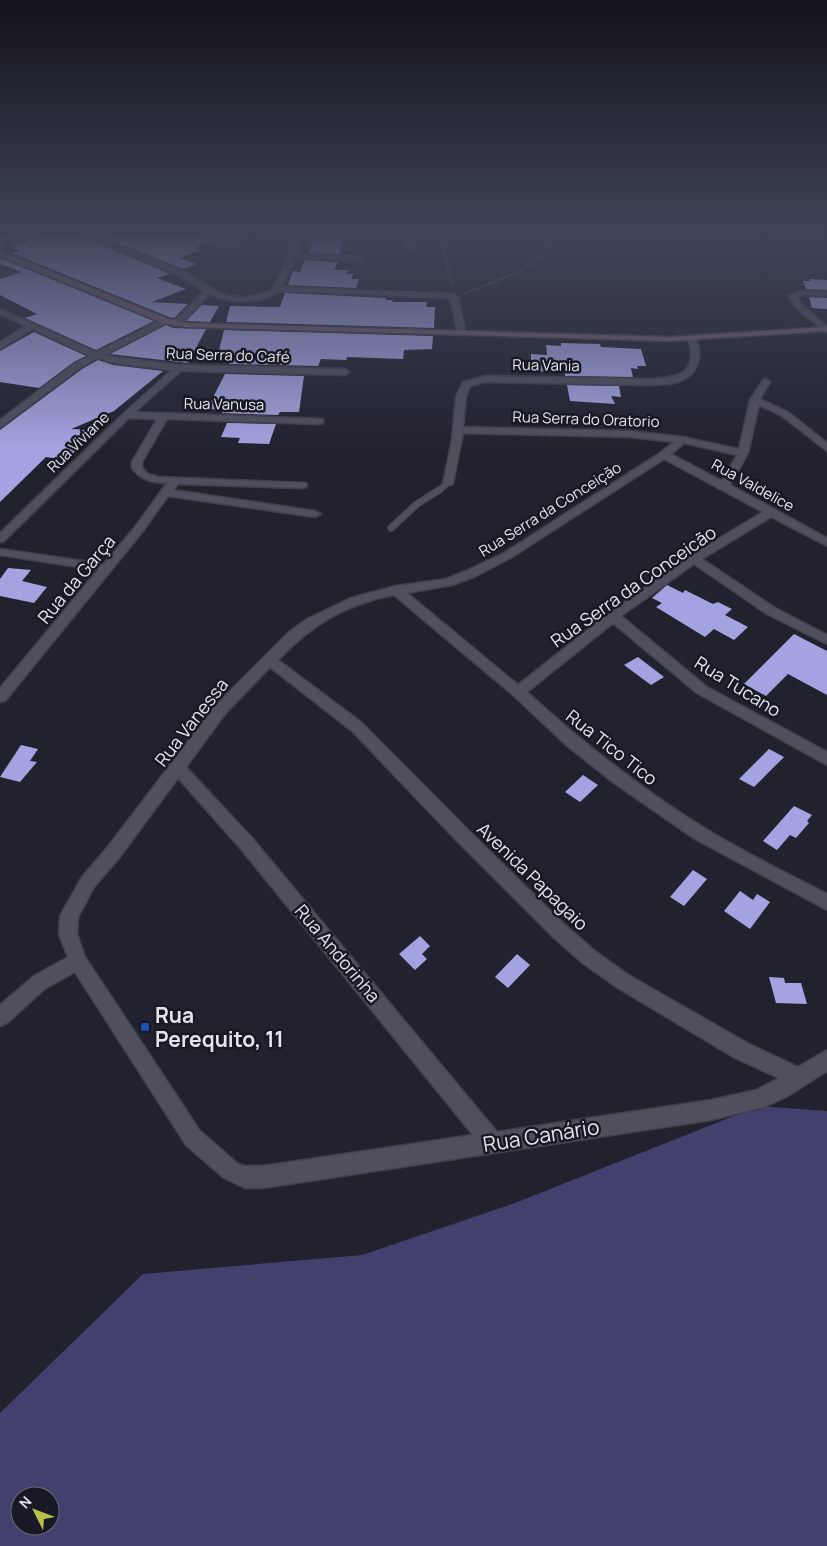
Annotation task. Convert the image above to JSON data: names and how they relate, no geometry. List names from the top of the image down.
{
  "streets": {
    "street": [
      "Rua Serra do Café",
      "Rua Vania",
      "Rua Vanusa",
      "Rua Serra do Oratorio",
      "Rua Viviane",
      "Rua Valdelice",
      "Rua Serra da Conceição",
      "Rua da Garça",
      "Rua Serra da Conceicão",
      "Rua Tucano",
      "Rua Vanessa",
      "Rua Tico Tico",
      "Avenida Papagaio",
      "Rua Andorinha",
      "Rua Canário"
    ]
  },
  "crossings": [
    ["Rua Serra do Café", "Rua Viviane"],
    ["Rua Vania", "Rua Serra do Oratorio"],
    ["Rua Vanusa", "Rua Viviane"],
    ["Rua Serra do Oratorio", "Rua Serra da Conceição"],
    ["Rua Valdelice", "Rua Serra da Conceição"],
    ["Rua Valdelice", "Rua Serra da Conceicão"],
    ["Rua Serra da Conceição", "Rua Vanessa"],
    ["Rua Serra da Conceição", "Rua Tico Tico"],
    ["Rua Serra da Conceicão", "Rua Tucano"],
    ["Rua Serra da Conceicão", "Rua Tico Tico"],
    ["Rua Vanessa", "Rua Tico Tico"],
    ["Rua Vanessa", "Avenida Papagaio"],
    ["Rua Vanessa", "Rua Andorinha"],
    ["Rua Vanessa", "Rua Canário"],
    ["Avenida Papagaio", "Rua Canário"],
    ["Rua Andorinha", "Rua Canário"]
  ],
  "places": {
    "transit": ["Rua Perequito, 11"]
  },
  "north": "top left"
}
